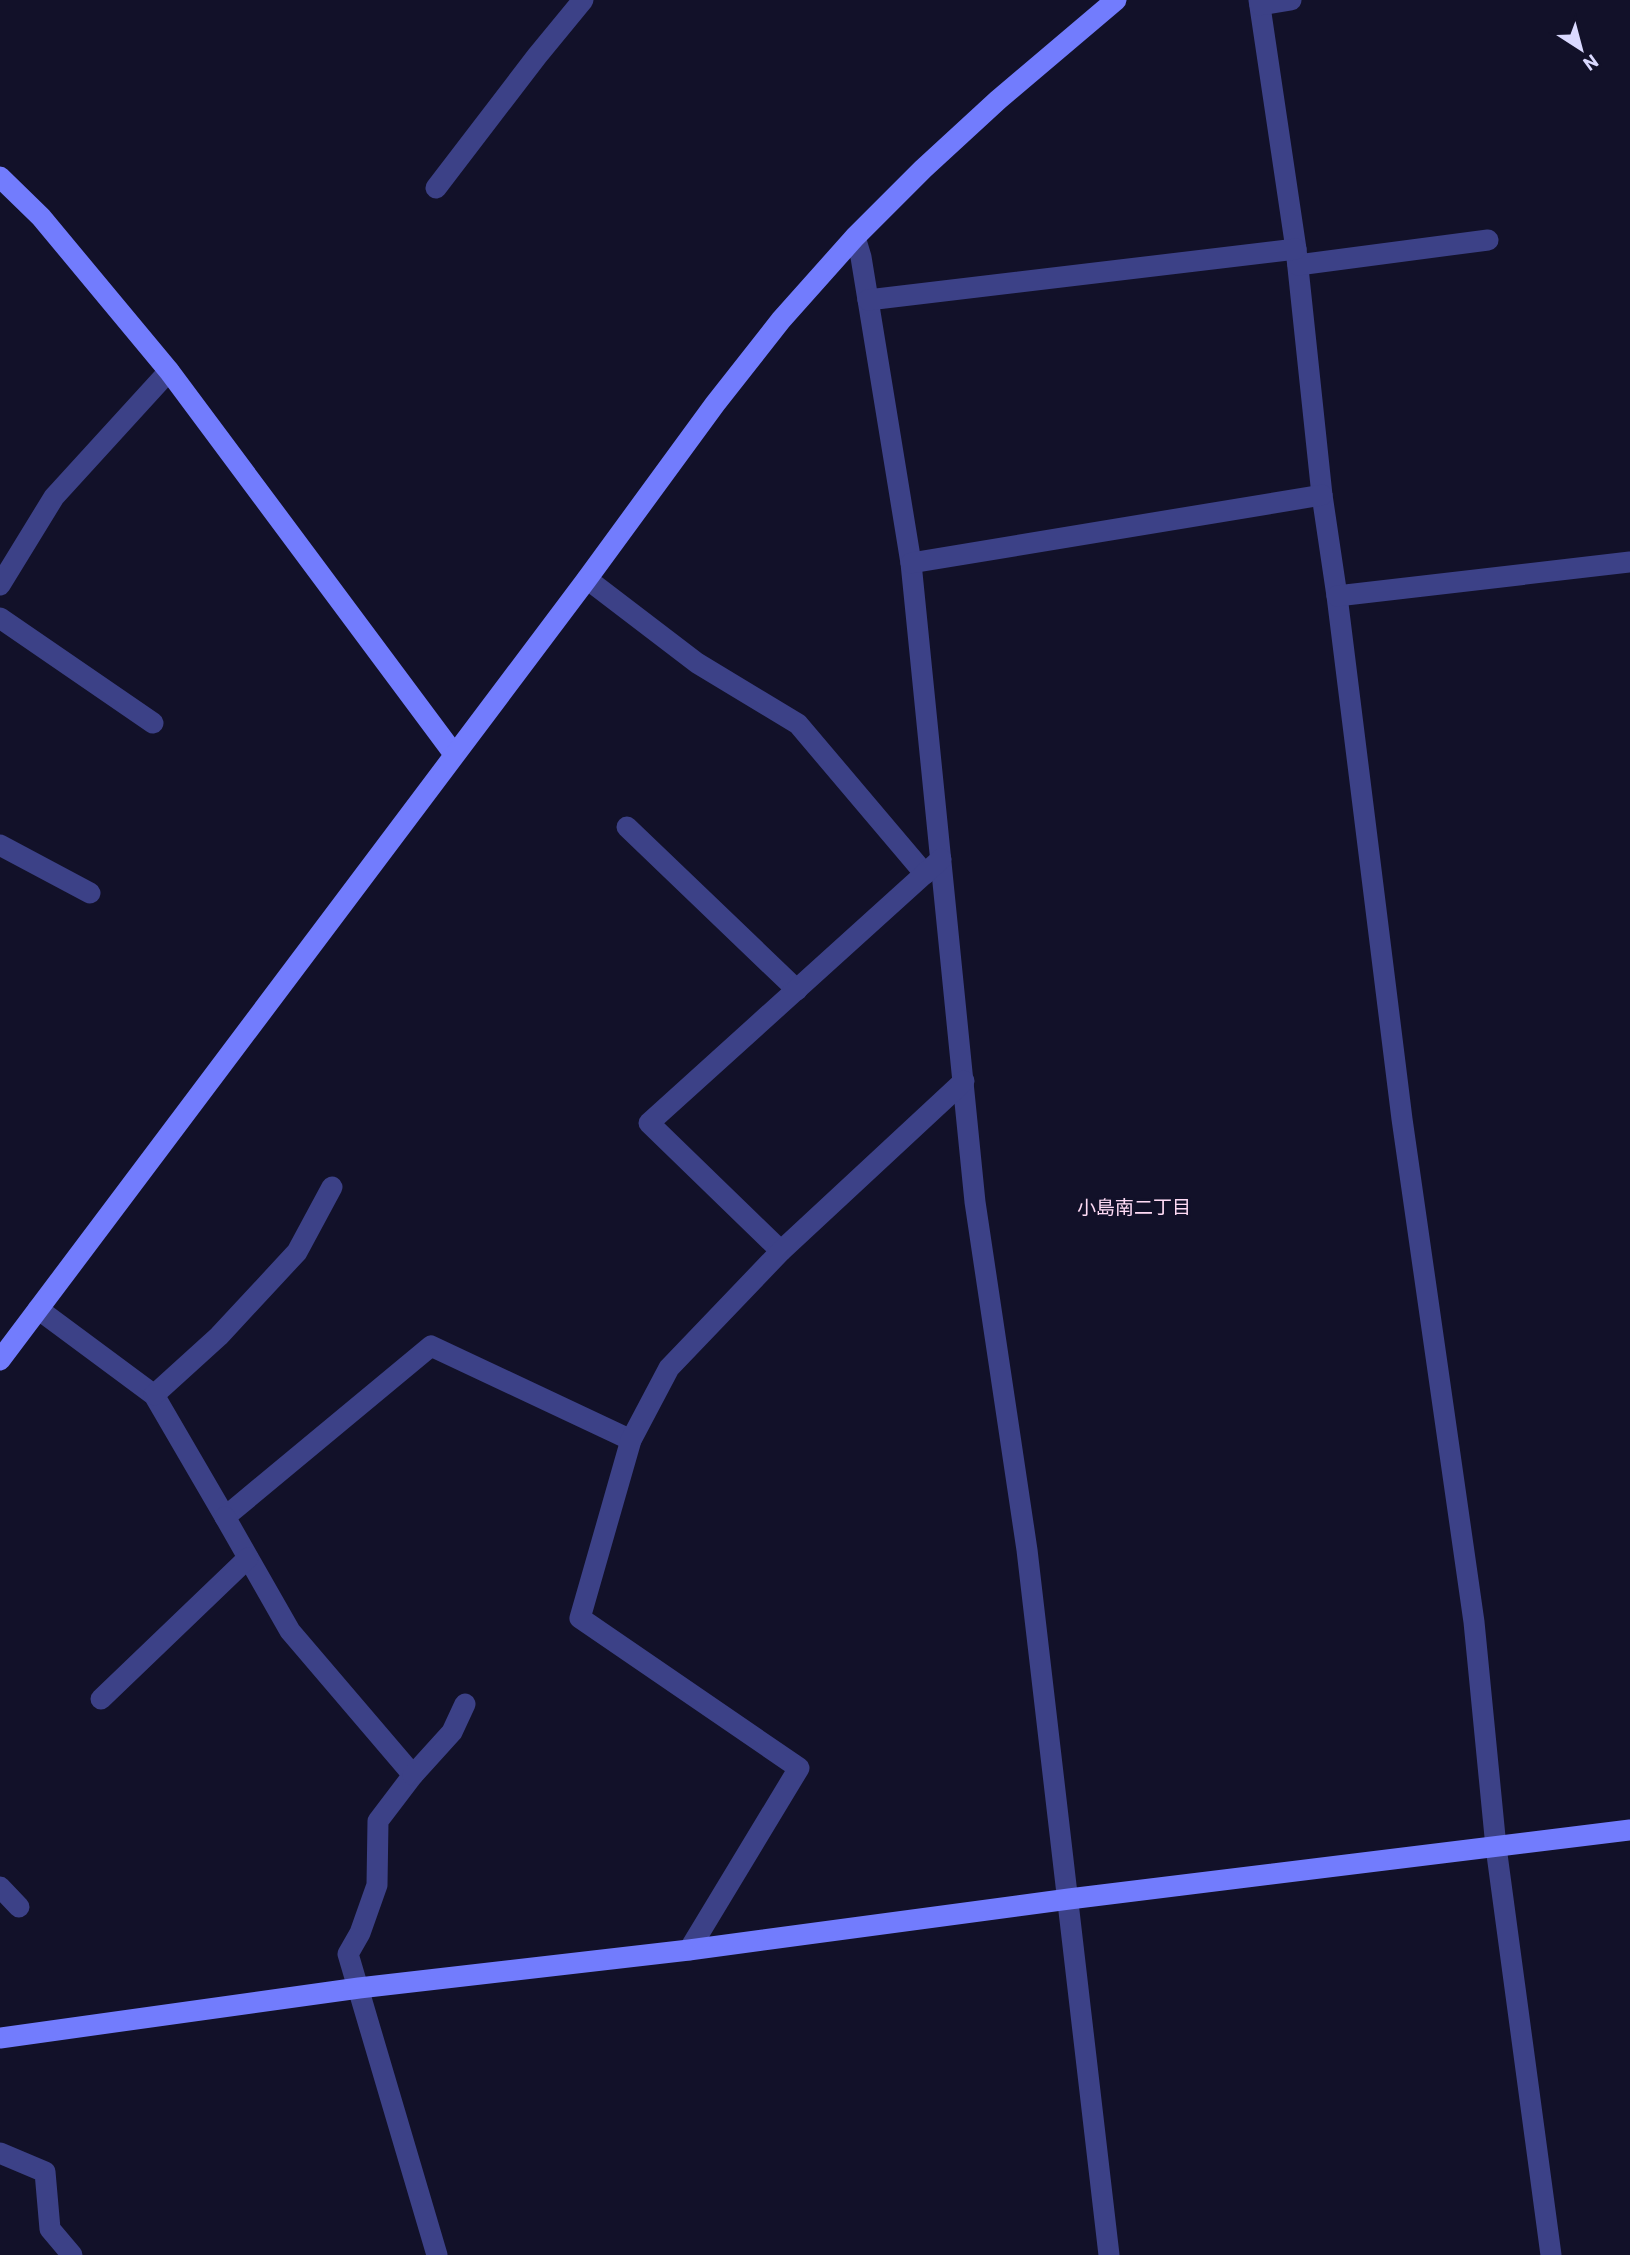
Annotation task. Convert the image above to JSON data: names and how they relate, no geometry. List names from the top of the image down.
{
  "districts": ["小島南二丁目"],
  "north": "bottom right"
}
